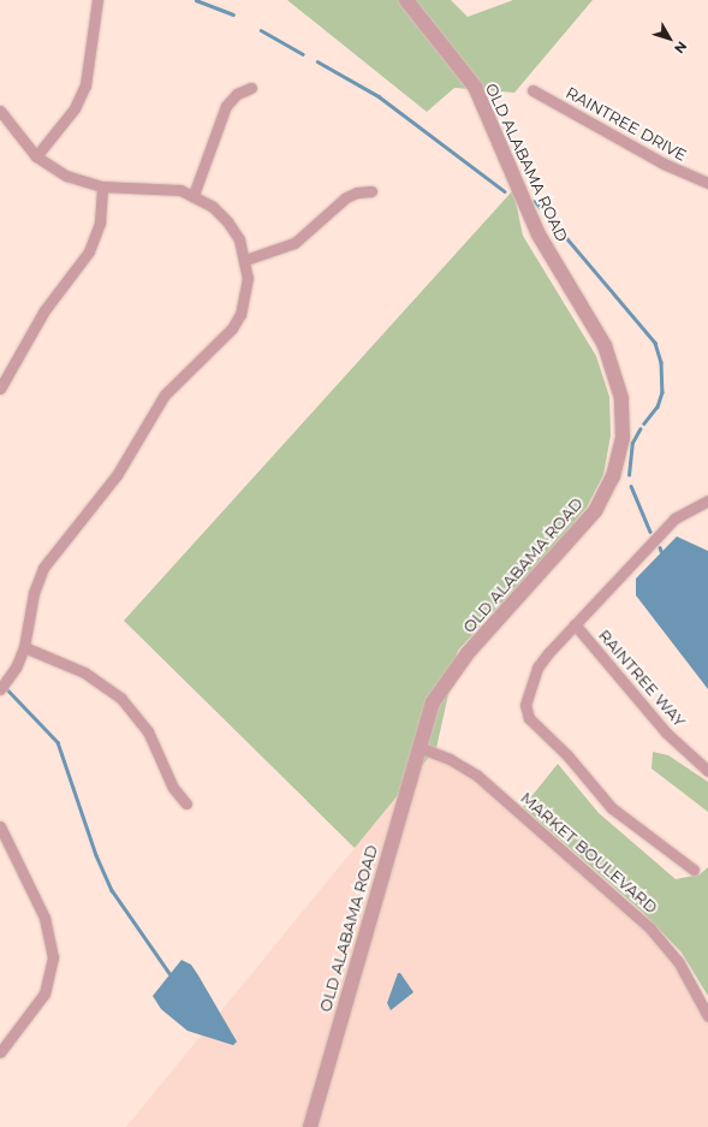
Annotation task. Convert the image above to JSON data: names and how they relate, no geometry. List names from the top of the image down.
{
  "streets": {
    "street": [
      "RAINTREE DRIVE",
      "OLD ALABAMA ROAD",
      "RAINTREE WAY",
      "MARKET BOULEVARD"
    ]
  },
  "crossings": [
    ["OLD ALABAMA ROAD", "MARKET BOULEVARD"]
  ],
  "north": "bottom right"
}
